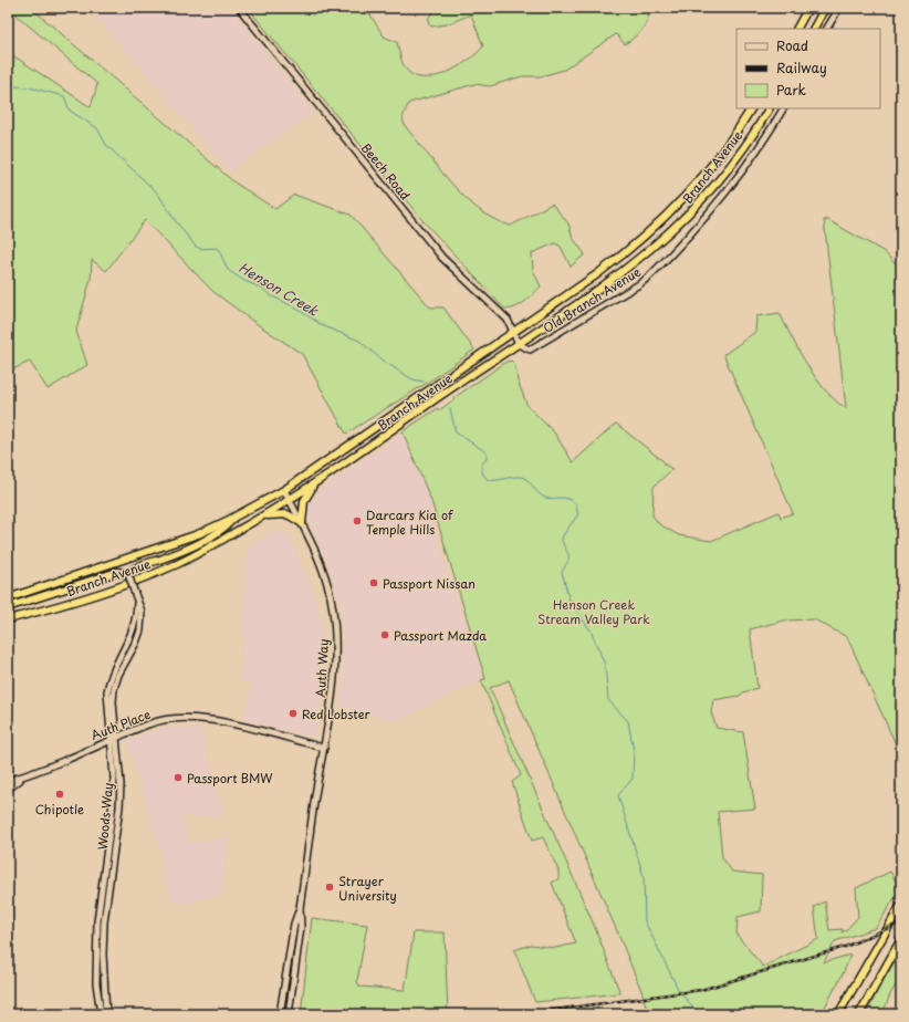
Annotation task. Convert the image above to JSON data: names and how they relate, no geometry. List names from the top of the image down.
{
  "streets": {
    "highway": ["Branch Avenue"],
    "street": [
      "Beech Road",
      "Old Branch Avenue",
      "Auth Way",
      "Auth Place",
      "Woods Way"
    ]
  },
  "crossings": [
    ["Branch Avenue", "Beech Road"],
    ["Branch Avenue", "Old Branch Avenue"],
    ["Branch Avenue", "Auth Way"],
    ["Beech Road", "Old Branch Avenue"],
    ["Auth Way", "Auth Place"],
    ["Auth Place", "Woods Way"]
  ],
  "water": ["Henson Creek"],
  "parks": ["Henson Creek Stream Valley Park"],
  "places": [
    "Darcars Kia of Temple Hills",
    "Passport Nissan",
    "Passport Mazda",
    "Red Lobster",
    "Passport BMW",
    "Chipotle",
    "Strayer University"
  ],
  "legend": ["Road", "Railway", "Park"]
}
